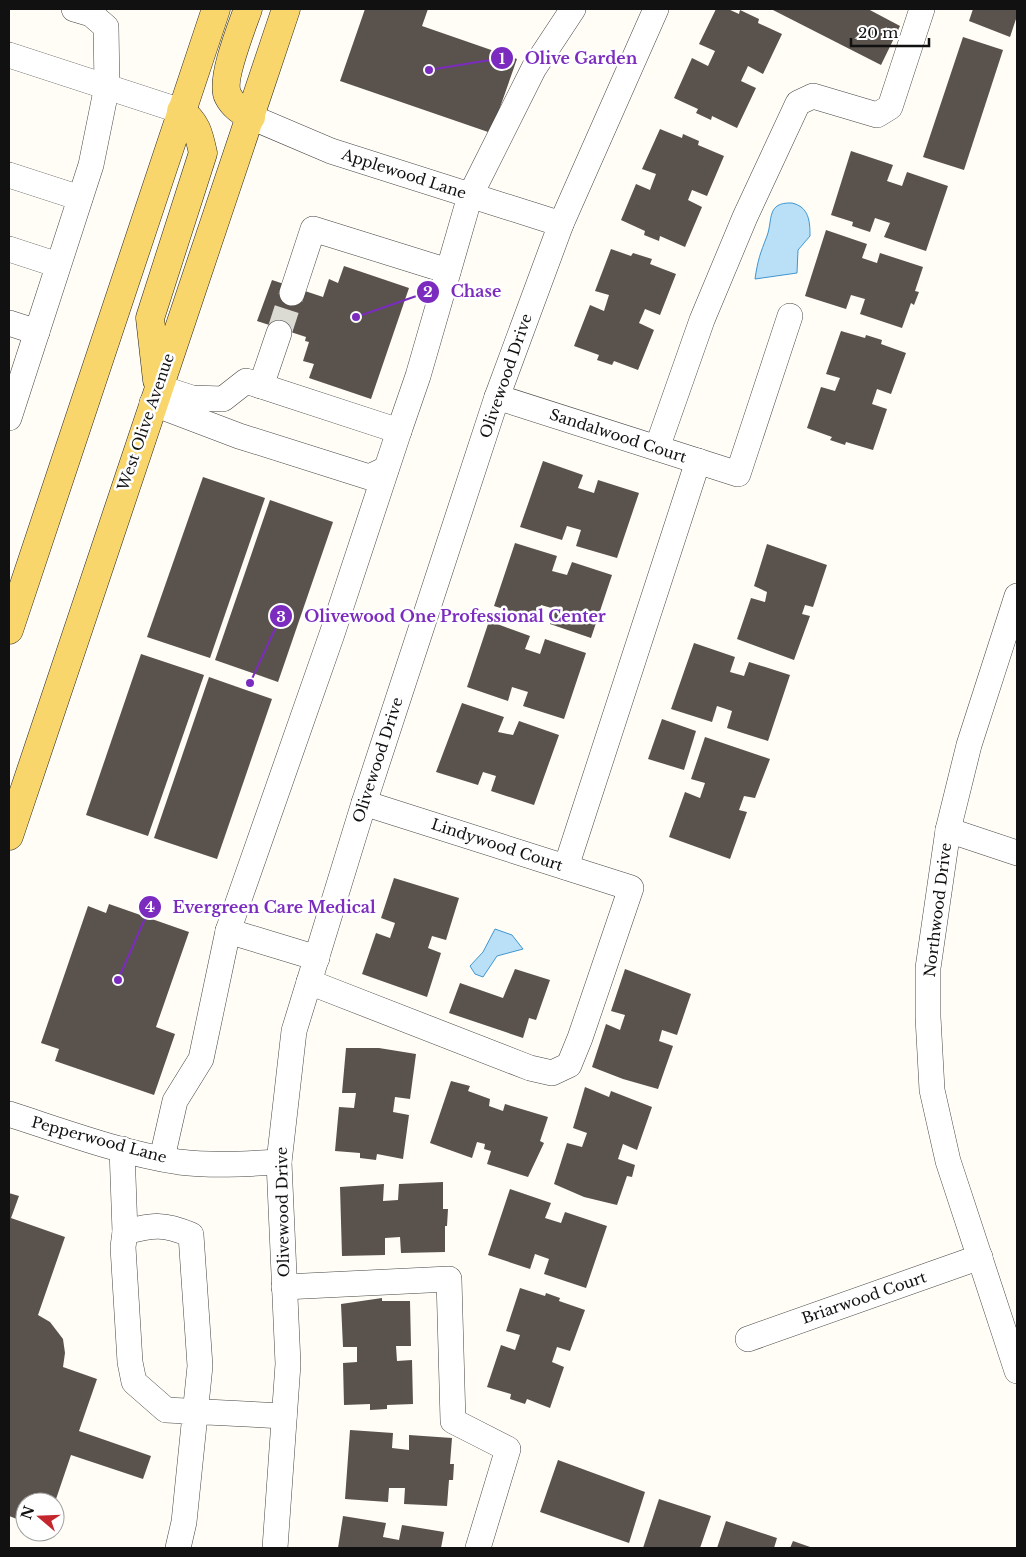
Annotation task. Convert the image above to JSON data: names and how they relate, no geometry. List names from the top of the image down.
{
  "streets": {
    "main road": ["West Olive Avenue"],
    "street": [
      "Applewood Lane",
      "Olivewood Drive",
      "Sandalwood Court",
      "Lindywood Court",
      "Northwood Drive",
      "Pepperwood Lane",
      "Briarwood Court"
    ]
  },
  "crossings": [
    ["Applewood Lane", "Olivewood Drive"],
    ["Applewood Lane", "West Olive Avenue"],
    ["Olivewood Drive", "Sandalwood Court"],
    ["Olivewood Drive", "Lindywood Court"],
    ["Olivewood Drive", "Pepperwood Lane"],
    ["Northwood Drive", "Briarwood Court"]
  ],
  "places": [
    "Olive Garden",
    "Chase",
    "Olivewood One Professional Center",
    "Evergreen Care Medical"
  ],
  "scale_bar": "20 m",
  "north": "left"
}
